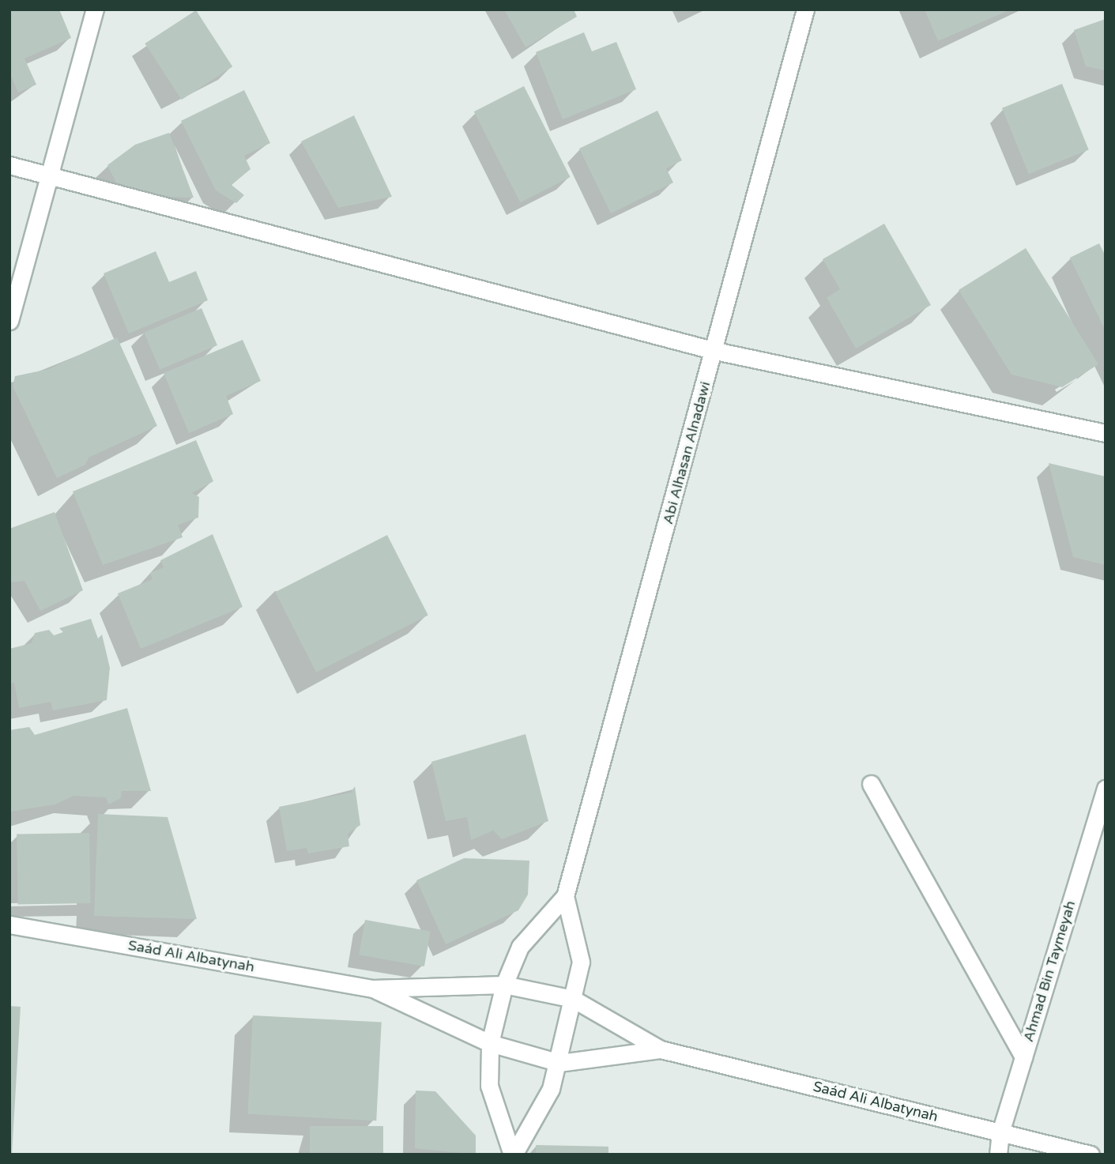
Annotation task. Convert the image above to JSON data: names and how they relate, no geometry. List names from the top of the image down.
{
  "streets": {
    "street": ["Abi Alhasan Alnadawi", "Saád Ali Albatynah", "Ahmad Bin Taymeyah"]
  },
  "crossings": [
    ["Abi Alhasan Alnadawi", "Saád Ali Albatynah"],
    ["Saád Ali Albatynah", "Ahmad Bin Taymeyah"]
  ]
}
